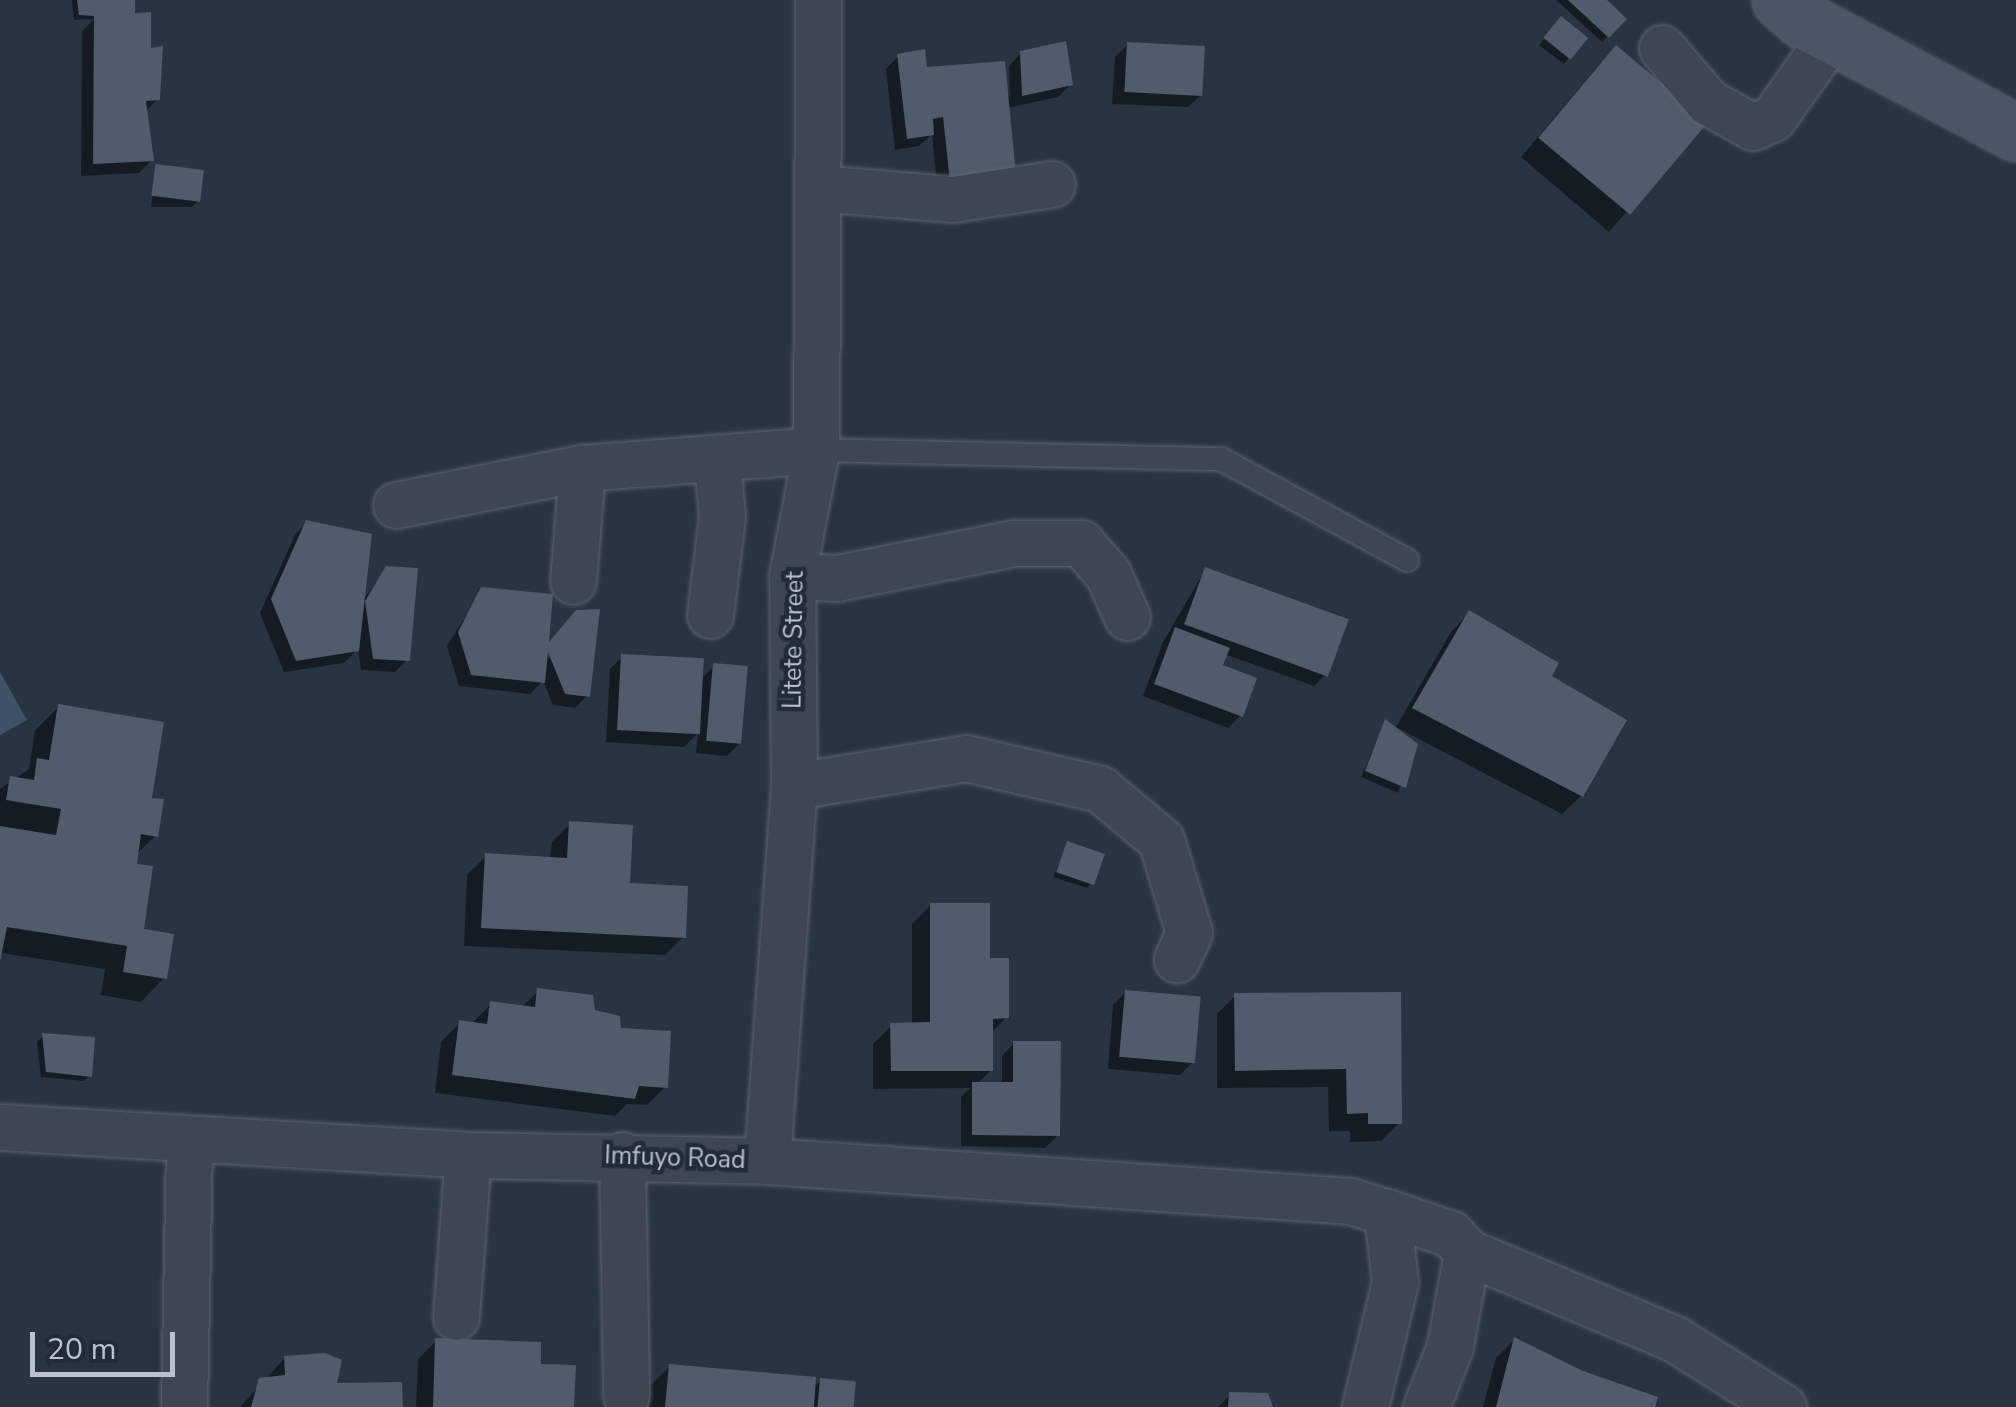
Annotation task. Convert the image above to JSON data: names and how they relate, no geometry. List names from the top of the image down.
{
  "streets": {
    "street": ["Litete Street", "Imfuyo Road"]
  },
  "crossings": [
    ["Litete Street", "Imfuyo Road"]
  ],
  "scale_bar": "20 m"
}
